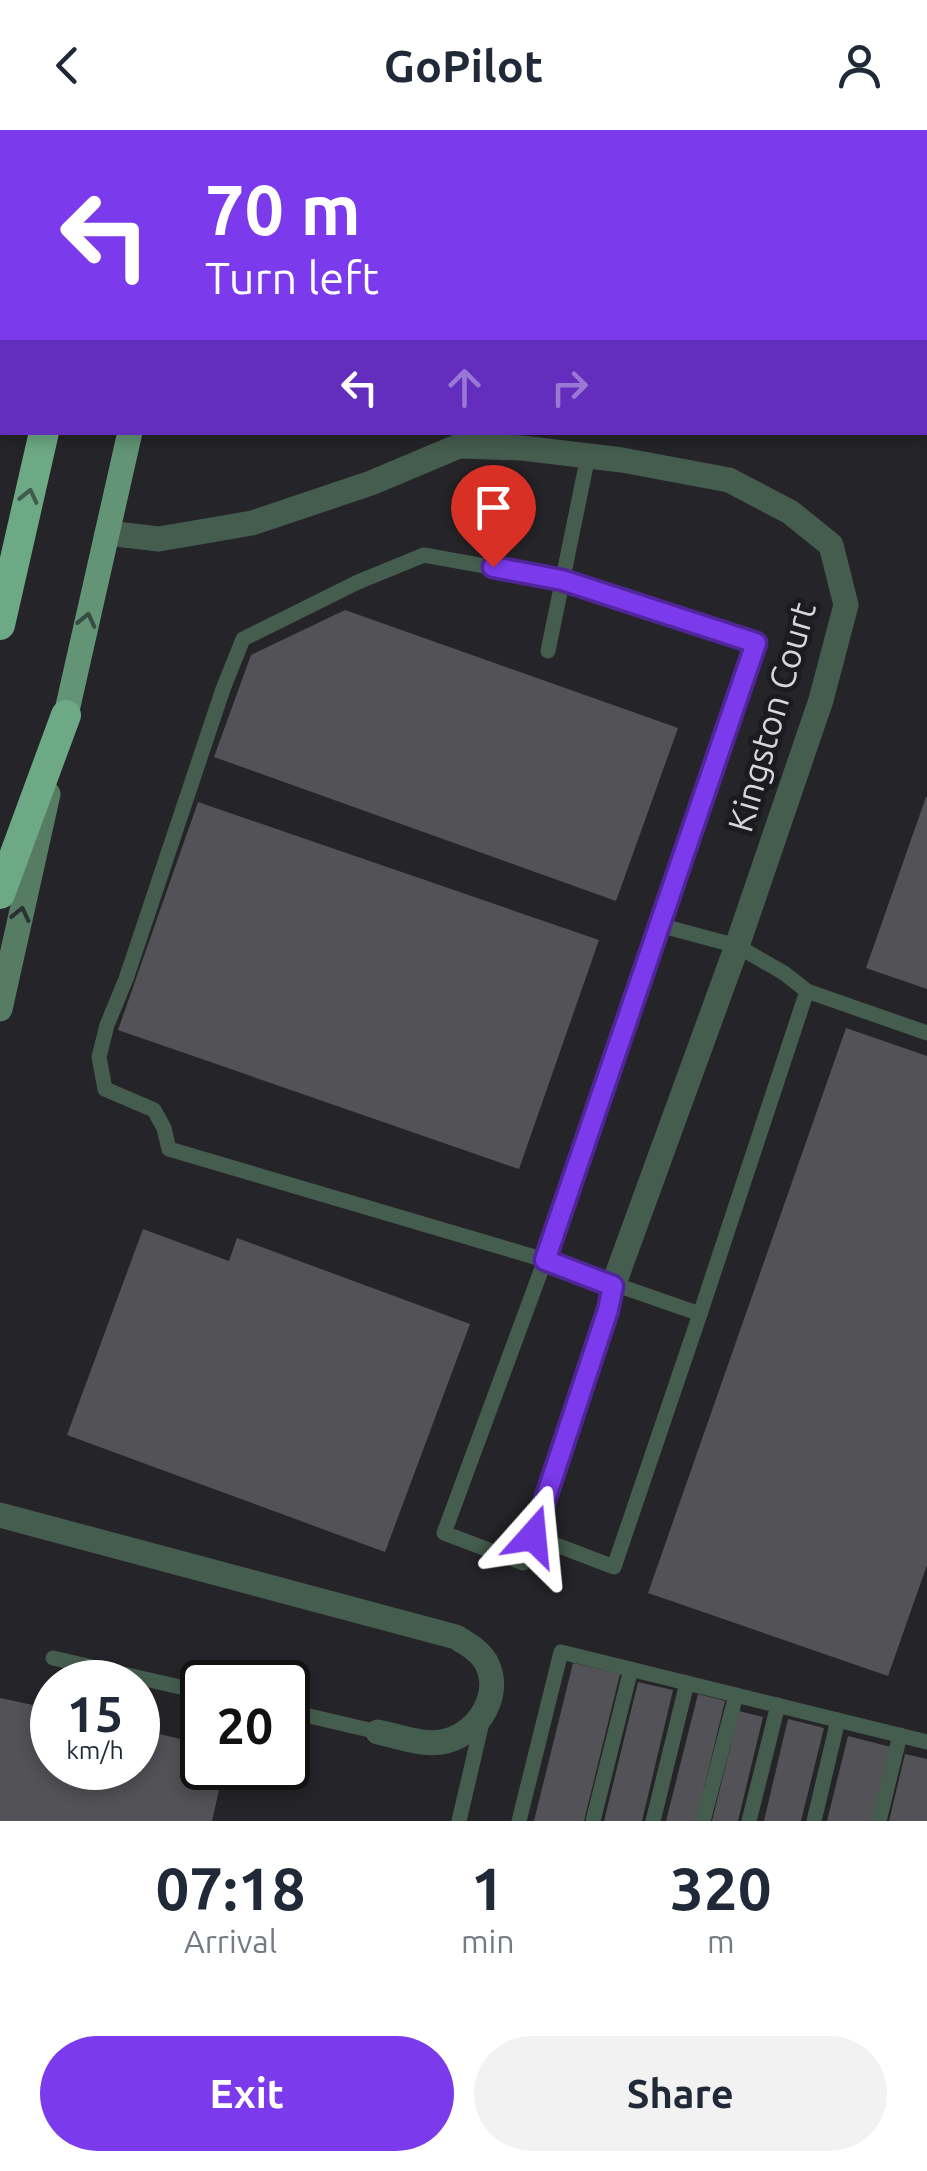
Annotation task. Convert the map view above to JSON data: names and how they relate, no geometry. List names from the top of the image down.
{
  "streets": {
    "street": ["Kingston Court"]
  },
  "page": {
    "header": "GoPilot",
    "turn": ["70 m", "Turn left"],
    "speed": "15 km/h",
    "limit": "20",
    "eta": [
      "07:18",
      "Arrival",
      "1",
      "min",
      "320",
      "m"
    ],
    "buttons": ["Exit", "Share"]
  }
}
